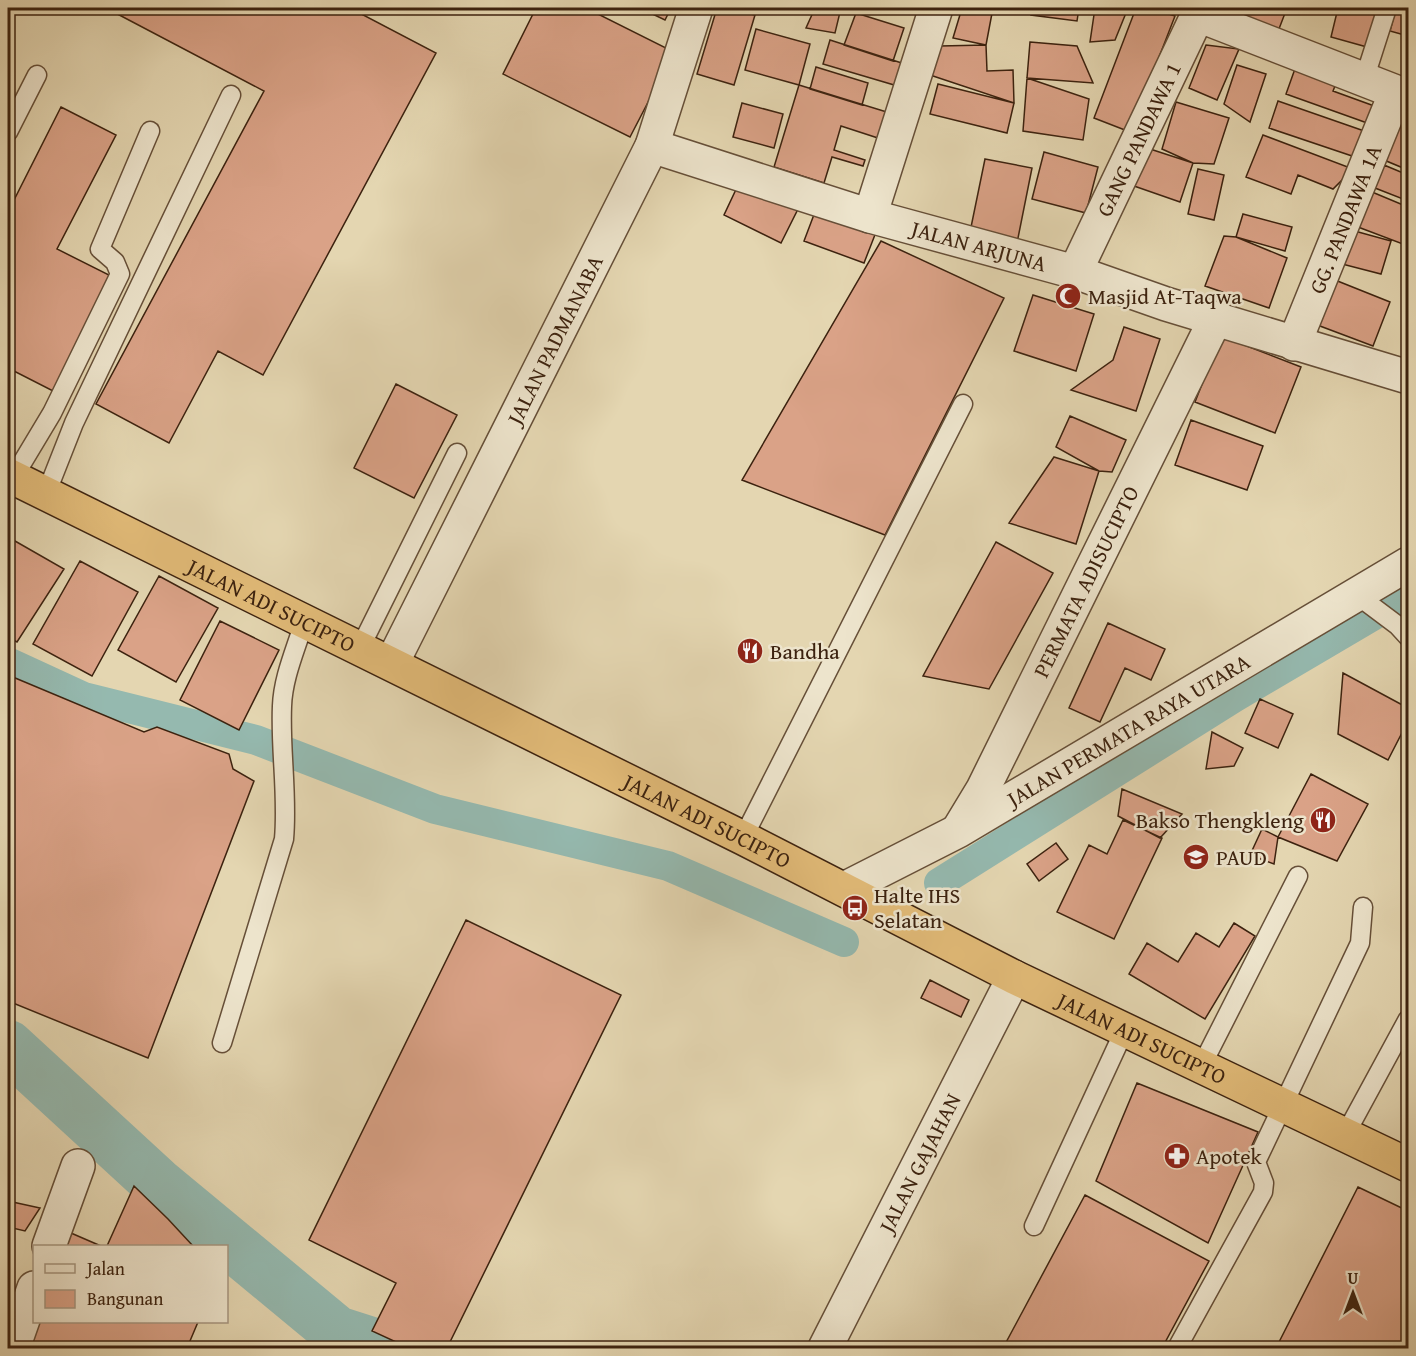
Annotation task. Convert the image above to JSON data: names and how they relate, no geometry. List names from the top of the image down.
{
  "streets": {
    "highway": ["JALAN ADI SUCIPTO"],
    "street": [
      "GANG PANDAWA 1",
      "GG. PANDAWA 1A",
      "JALAN ARJUNA",
      "JALAN PADMANABA",
      "PERMATA ADISUCIPTO",
      "JALAN PERMATA RAYA UTARA",
      "JALAN GAJAHAN"
    ]
  },
  "crossings": [
    ["GANG PANDAWA 1", "GG. PANDAWA 1A"],
    ["GANG PANDAWA 1", "JALAN ARJUNA"],
    ["GG. PANDAWA 1A", "JALAN ARJUNA"],
    ["JALAN ARJUNA", "JALAN PADMANABA"],
    ["JALAN PADMANABA", "JALAN ADI SUCIPTO"],
    ["PERMATA ADISUCIPTO", "JALAN PERMATA RAYA UTARA"],
    ["JALAN ADI SUCIPTO", "JALAN PERMATA RAYA UTARA"],
    ["JALAN ADI SUCIPTO", "JALAN GAJAHAN"]
  ],
  "places": {
    "mosque": ["Masjid At-Taqwa"],
    "restaurant": ["Bandha", "Bakso Thengkleng"],
    "school or university": ["PAUD"],
    "bus stop": ["Halte IHS Selatan"],
    "pharmacy": ["Apotek"]
  },
  "legend": ["Jalan", "Bangunan"],
  "north": "top"
}
